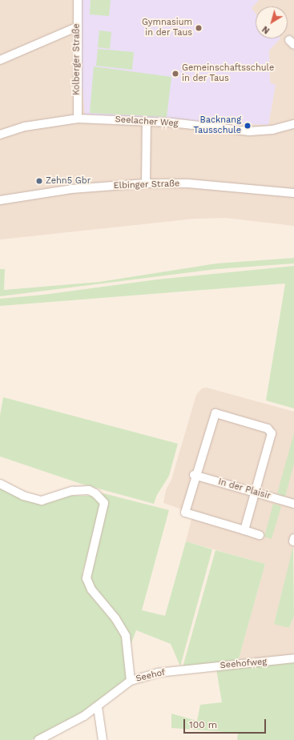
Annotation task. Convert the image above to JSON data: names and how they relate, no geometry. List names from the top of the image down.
{
  "streets": {
    "street": [
      "Kolberger Straße",
      "Seelacher Weg",
      "Elbinger Straße",
      "In der Plaisir",
      "Seehofweg",
      "Seehof"
    ]
  },
  "crossings": [
    ["Kolberger Straße", "Seelacher Weg"],
    ["Seehofweg", "Seehof"]
  ],
  "places": [
    "Gymnasium in der Taus",
    "Gemeinschaftsschule in der Taus",
    "Backnang Tausschule",
    "Zehn5 Gbr"
  ],
  "scale_bar": "100 m",
  "north": "bottom left"
}
